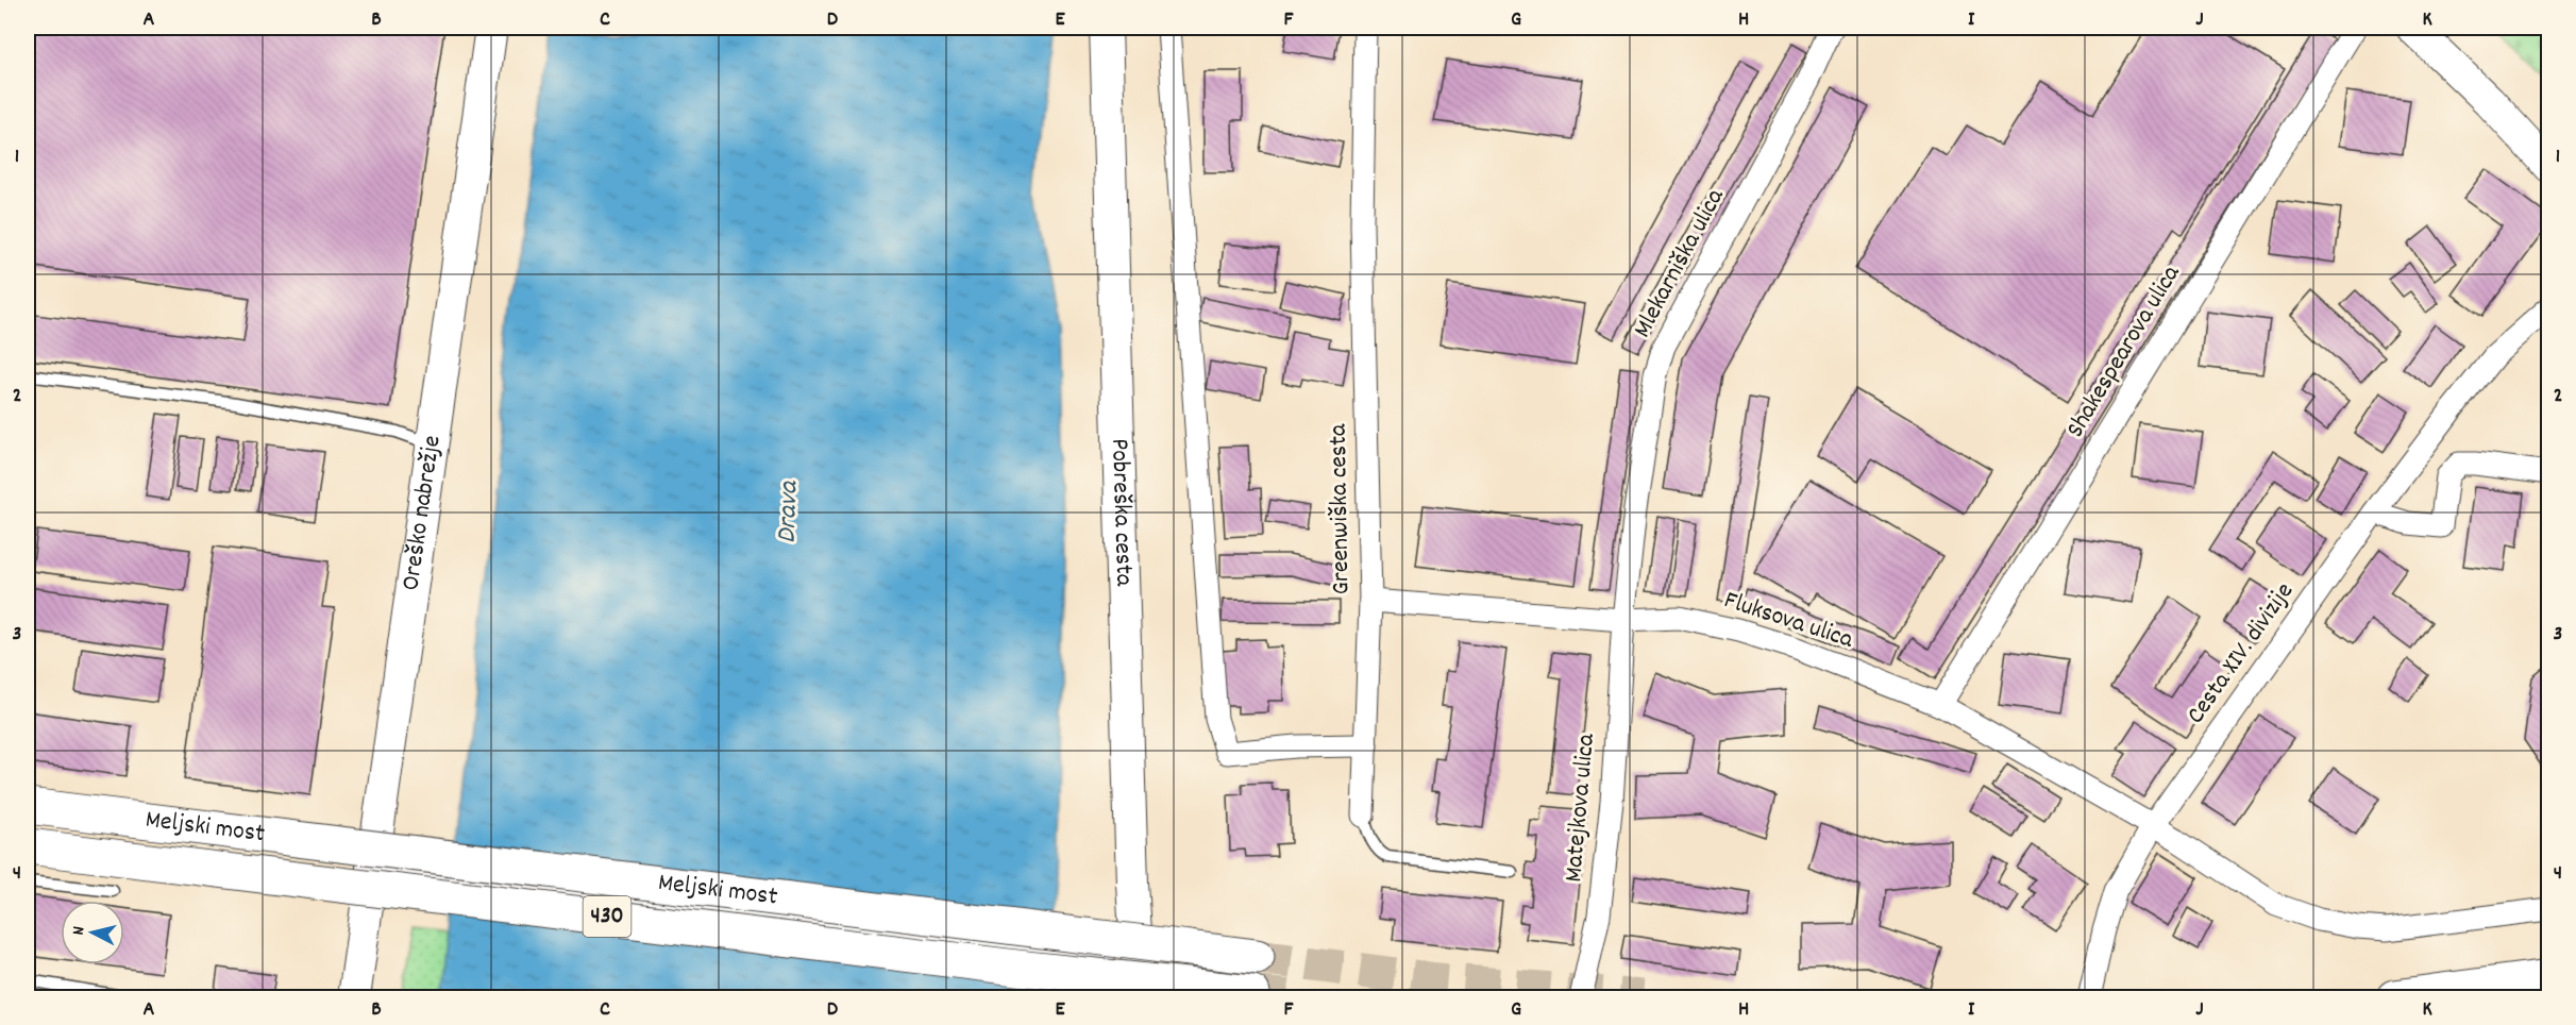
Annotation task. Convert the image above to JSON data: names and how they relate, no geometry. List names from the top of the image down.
{
  "streets": {
    "highway": ["Meljski most", "430"],
    "street": [
      "Mlekarniška ulica",
      "Shakespearova ulica",
      "Greenwiška cesta",
      "Oreško nabrežje",
      "Pobreška cesta",
      "Fluksova ulica",
      "Cesta XIV. divizije",
      "Matejkova ulica"
    ]
  },
  "crossings": [
    ["Mlekarniška ulica", "Fluksova ulica"],
    ["Mlekarniška ulica", "Matejkova ulica"],
    ["Shakespearova ulica", "Fluksova ulica"],
    ["Greenwiška cesta", "Fluksova ulica"],
    ["Oreško nabrežje", "Meljski most"],
    ["Pobreška cesta", "Meljski most"],
    ["Fluksova ulica", "Cesta XIV. divizije"],
    ["Fluksova ulica", "Matejkova ulica"]
  ],
  "water": ["Drava"],
  "north": "left",
  "grid": {
    "columns": [
      "A",
      "B",
      "C",
      "D",
      "E",
      "F",
      "G",
      "H",
      "I",
      "J",
      "K"
    ],
    "rows": [
      "1",
      "2",
      "3",
      "4"
    ]
  }
}
